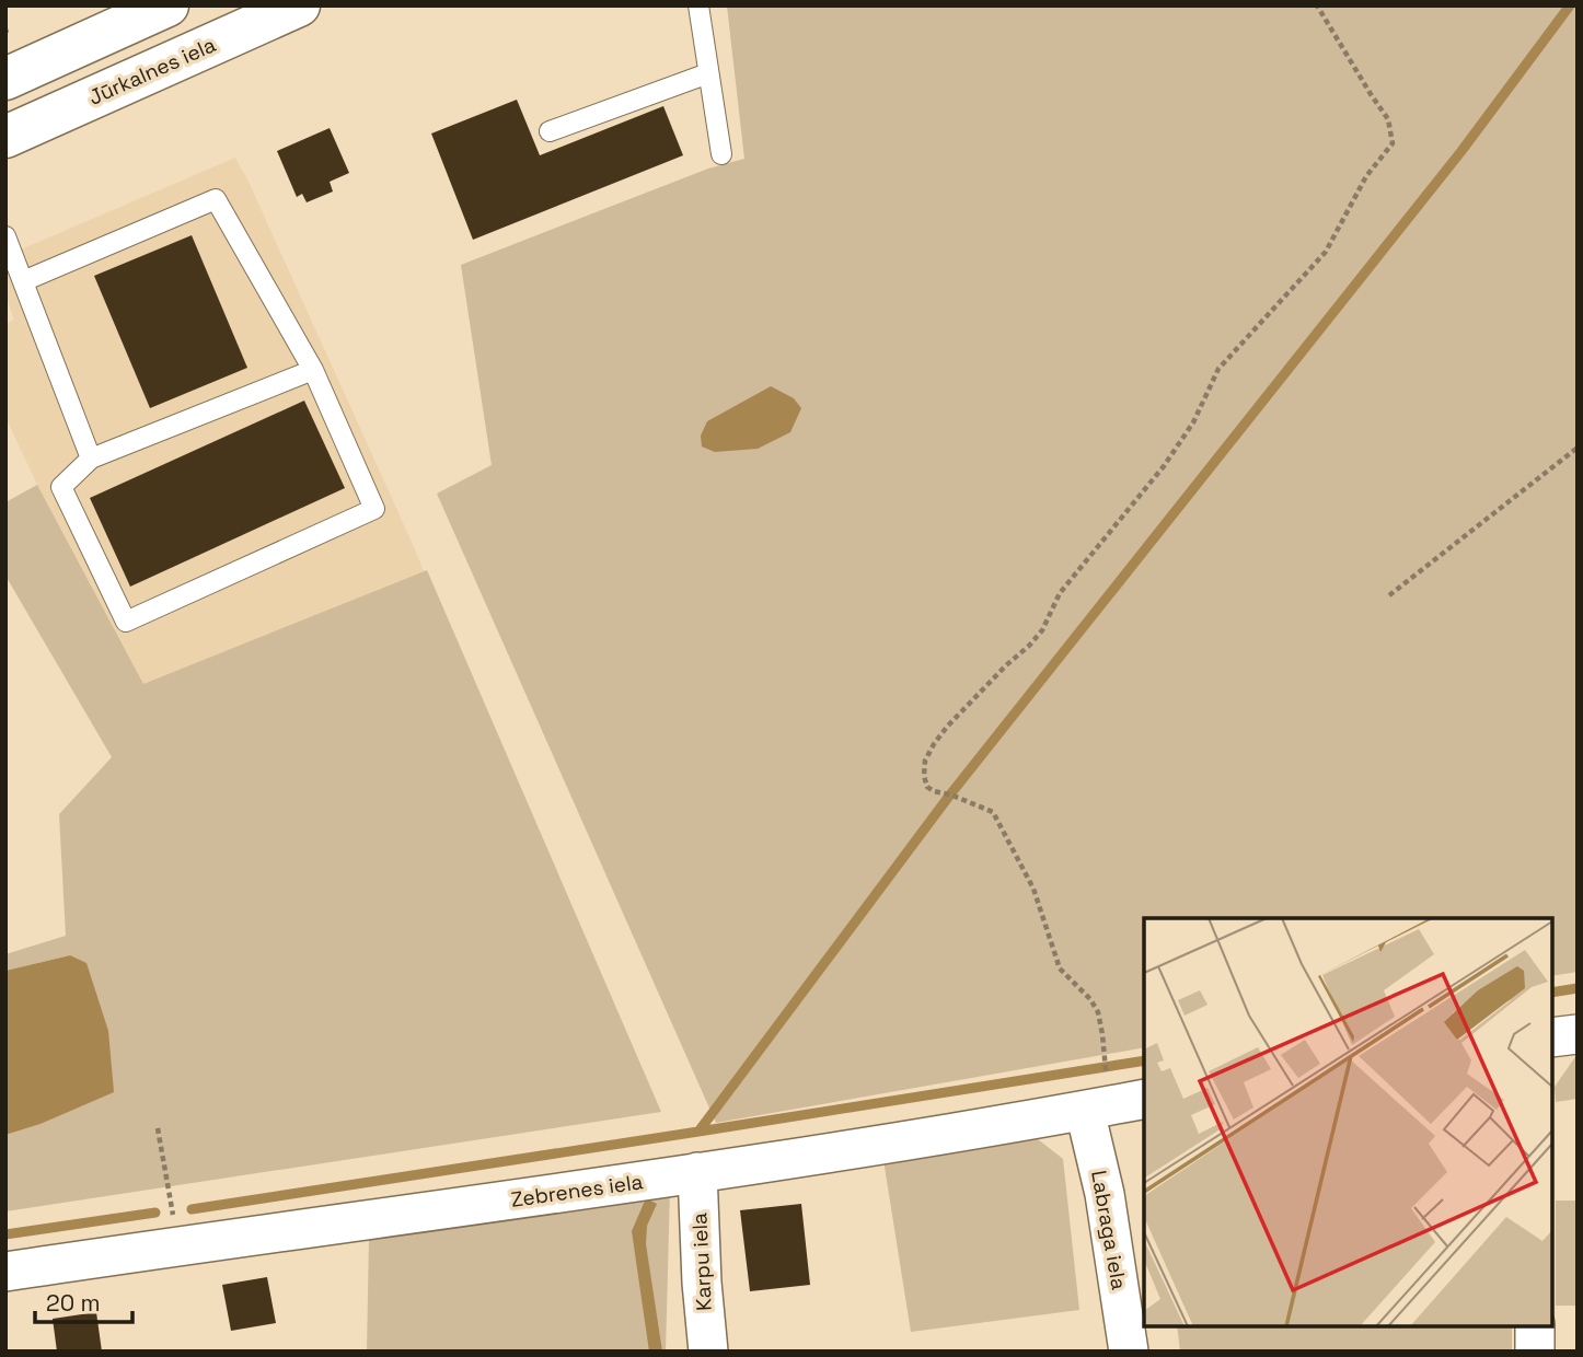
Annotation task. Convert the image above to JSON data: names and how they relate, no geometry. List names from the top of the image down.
{
  "streets": {
    "street": [
      "Jūrkalnes iela",
      "Zebrenes iela",
      "Labraga iela",
      "Karpu iela"
    ]
  },
  "crossings": [
    ["Zebrenes iela", "Labraga iela"],
    ["Zebrenes iela", "Karpu iela"]
  ],
  "scale_bar": "20 m"
}
